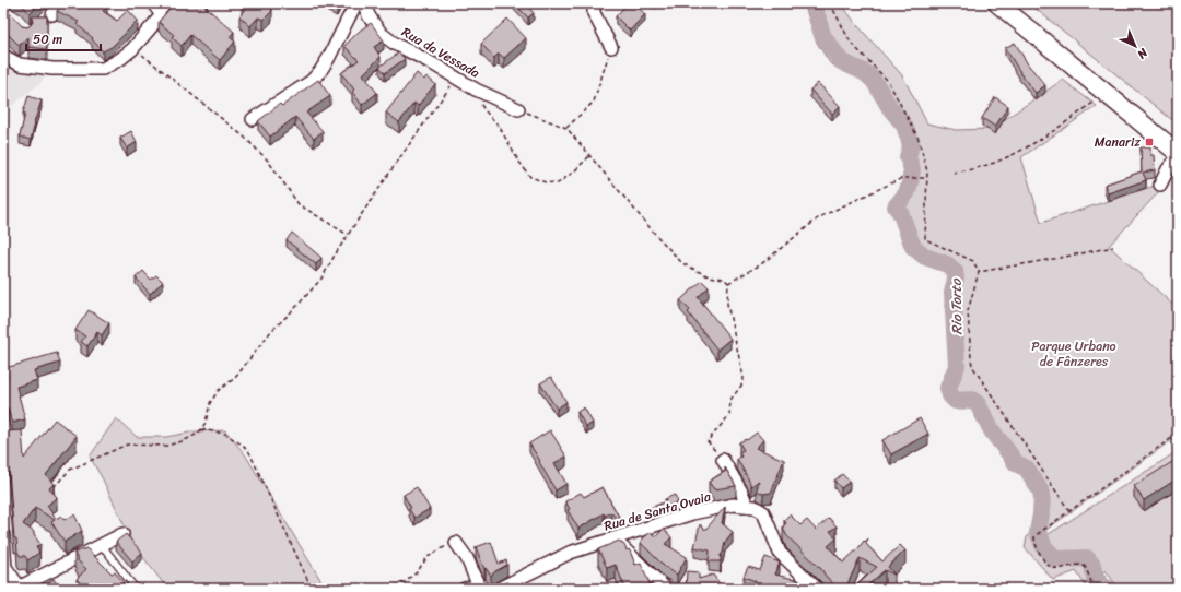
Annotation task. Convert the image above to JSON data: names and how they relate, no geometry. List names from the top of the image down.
{
  "streets": {
    "street": ["Rua da Vessada", "Rua de Santa Ovaia"]
  },
  "water": ["Rio Torto"],
  "parks": ["Parque Urbano de Fânzeres"],
  "places": {
    "transit": ["Manariz"]
  },
  "scale_bar": "50 m",
  "north": "bottom right"
}
